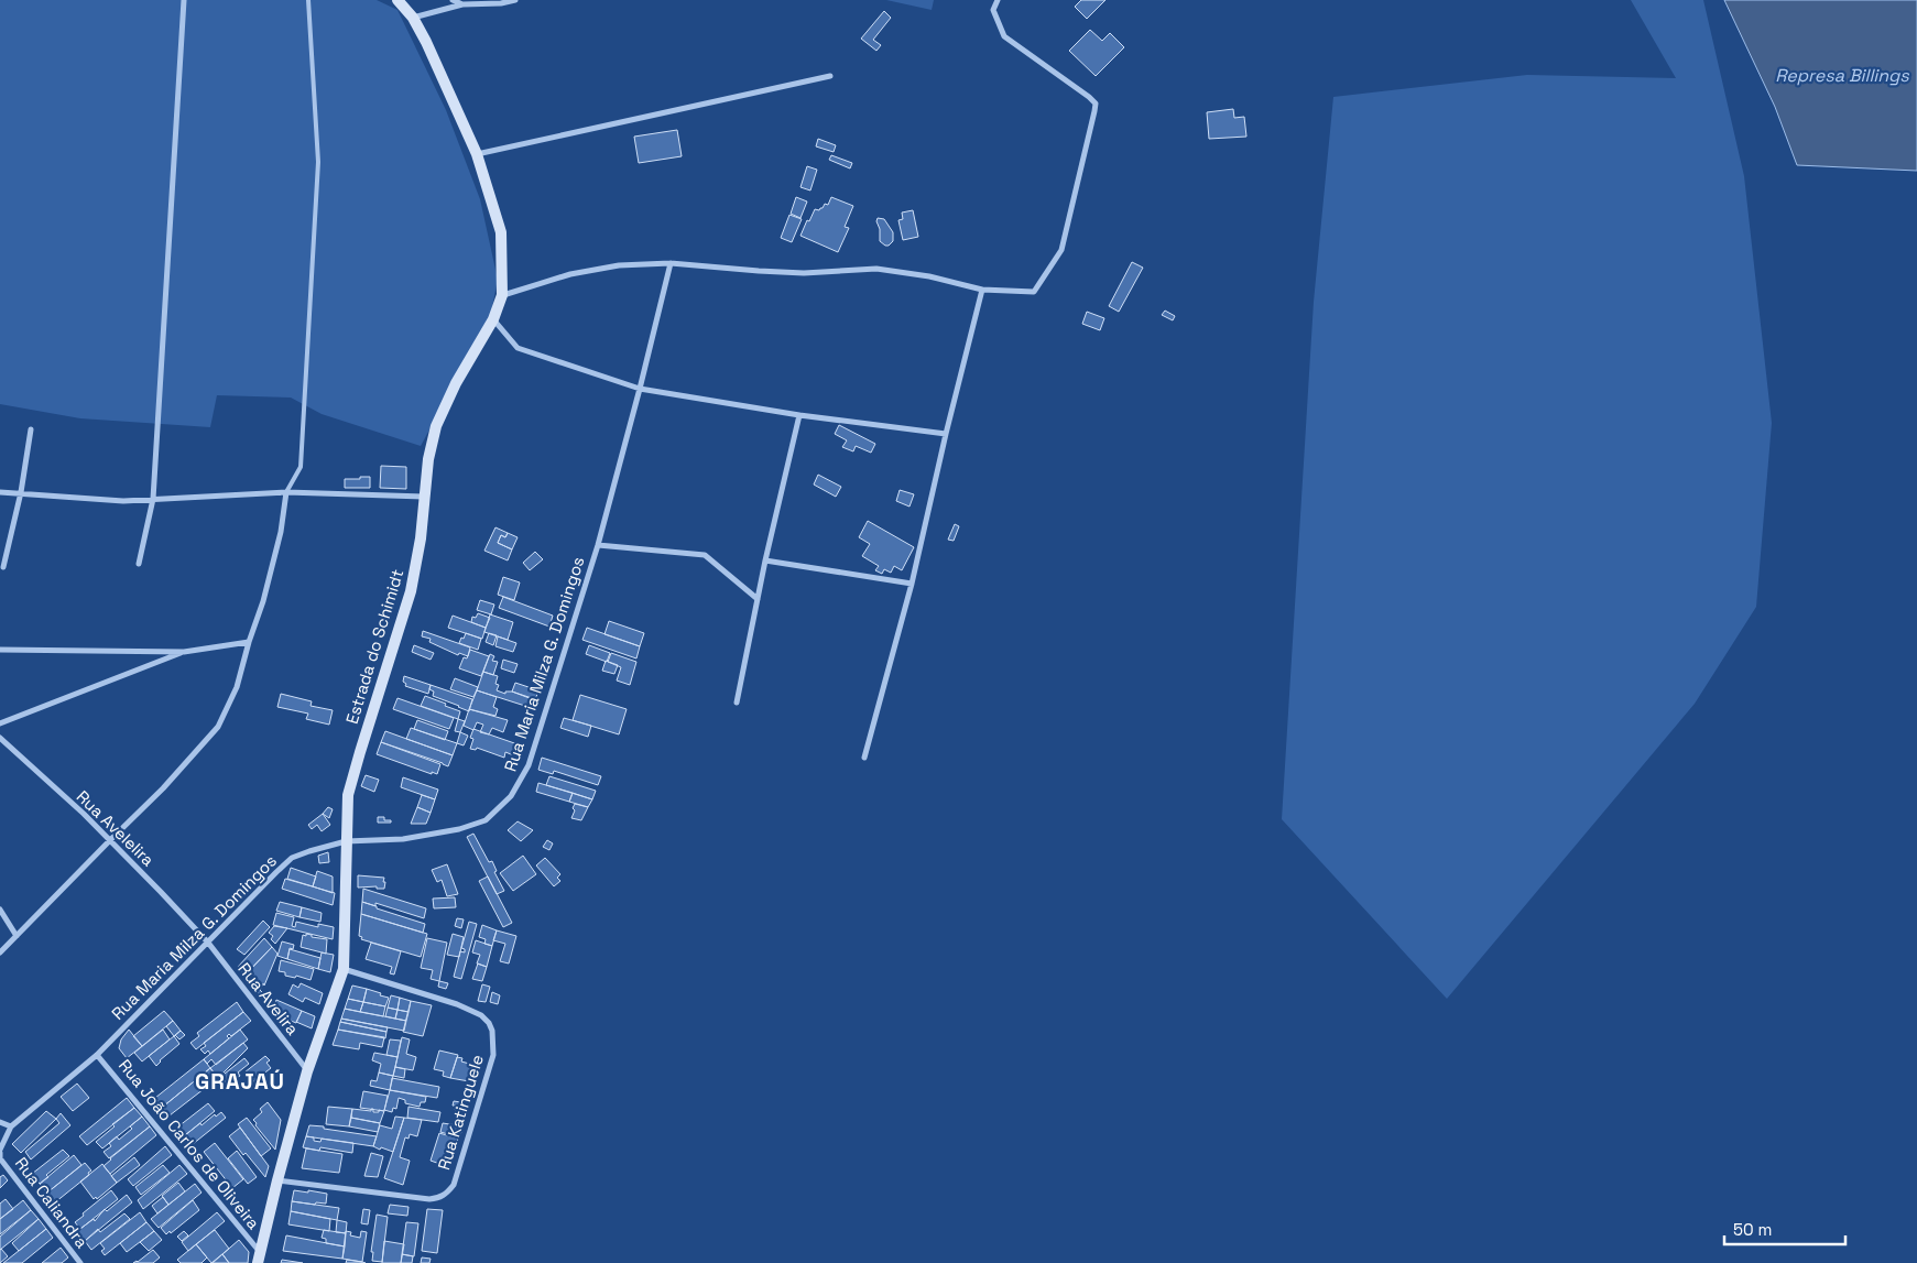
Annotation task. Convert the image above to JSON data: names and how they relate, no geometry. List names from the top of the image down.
{
  "streets": {
    "street": [
      "Estrada do Schimidt",
      "Rua Maria Milza G. Domingos",
      "Rua Avelelira",
      "Rua Avelira",
      "Rua Katinguele",
      "Rua João Carlos de Oliveira",
      "Rua Caliandra"
    ]
  },
  "crossings": [
    ["Estrada do Schimidt", "Rua Maria Milza G. Domingos"],
    ["Estrada do Schimidt", "Rua Avelira"],
    ["Estrada do Schimidt", "Rua Katinguele"],
    ["Estrada do Schimidt", "Rua João Carlos de Oliveira"],
    ["Rua Maria Milza G. Domingos", "Rua Avelelira"],
    ["Rua Maria Milza G. Domingos", "Rua Avelira"],
    ["Rua Maria Milza G. Domingos", "Rua João Carlos de Oliveira"],
    ["Rua Maria Milza G. Domingos", "Rua Caliandra"],
    ["Rua Avelelira", "Rua Avelira"]
  ],
  "districts": ["GRAJAÚ"],
  "water": ["Represa Billings"],
  "scale_bar": "50 m"
}
